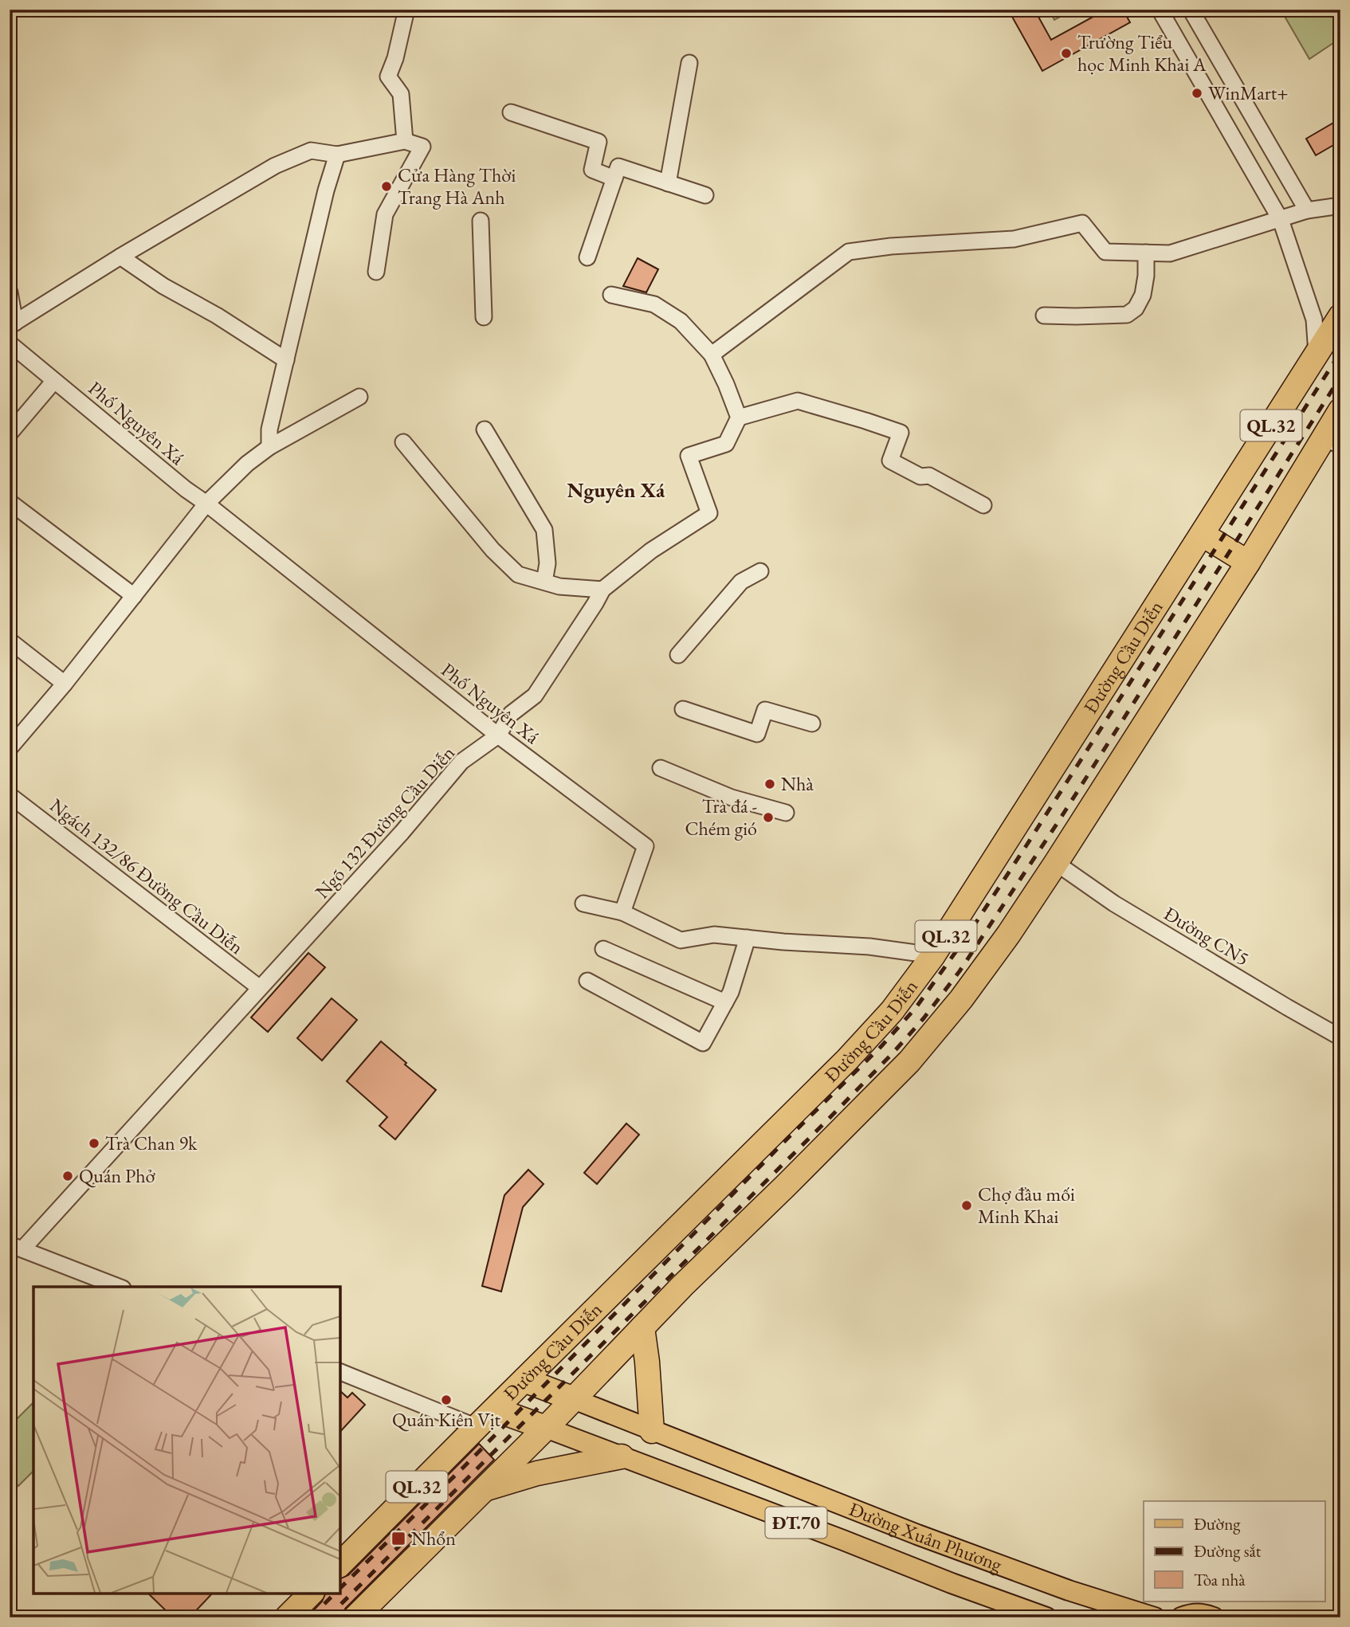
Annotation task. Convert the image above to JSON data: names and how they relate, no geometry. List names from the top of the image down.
{
  "streets": {
    "highway": ["QL.32", "Đường Cầu Diễn", "ĐT.70"],
    "main road": ["Đường Xuân Phương"],
    "street": [
      "Phố Nguyên Xá",
      "Ngõ 132 Đường Cầu Diễn",
      "Ngách 132/86 Đường Cầu Diễn",
      "Đường CN5"
    ]
  },
  "crossings": [
    ["Phố Nguyên Xá", "Ngõ 132 Đường Cầu Diễn"],
    ["QL.32", "Đường CN5"],
    ["QL.32", "ĐT.70"],
    ["QL.32", "Đường Xuân Phương"],
    ["Đường Cầu Diễn", "ĐT.70"],
    ["Ngõ 132 Đường Cầu Diễn", "Ngách 132/86 Đường Cầu Diễn"],
    ["ĐT.70", "Đường Xuân Phương"]
  ],
  "districts": ["Nguyên Xá"],
  "places": {
    "other": [
      "Trường Tiểu học Minh Khai A",
      "WinMart+",
      "Cửa Hàng Thời Trang Hà Anh",
      "Nhà",
      "Trà đá - Chém gió",
      "Trà Chan 9k",
      "Quán Phở",
      "Chợ đầu mối Minh Khai",
      "Quán Kiên Vịt"
    ],
    "transit": ["Nhổn"]
  },
  "legend": ["Đường", "Đường sắt", "Tòa nhà"]
}
